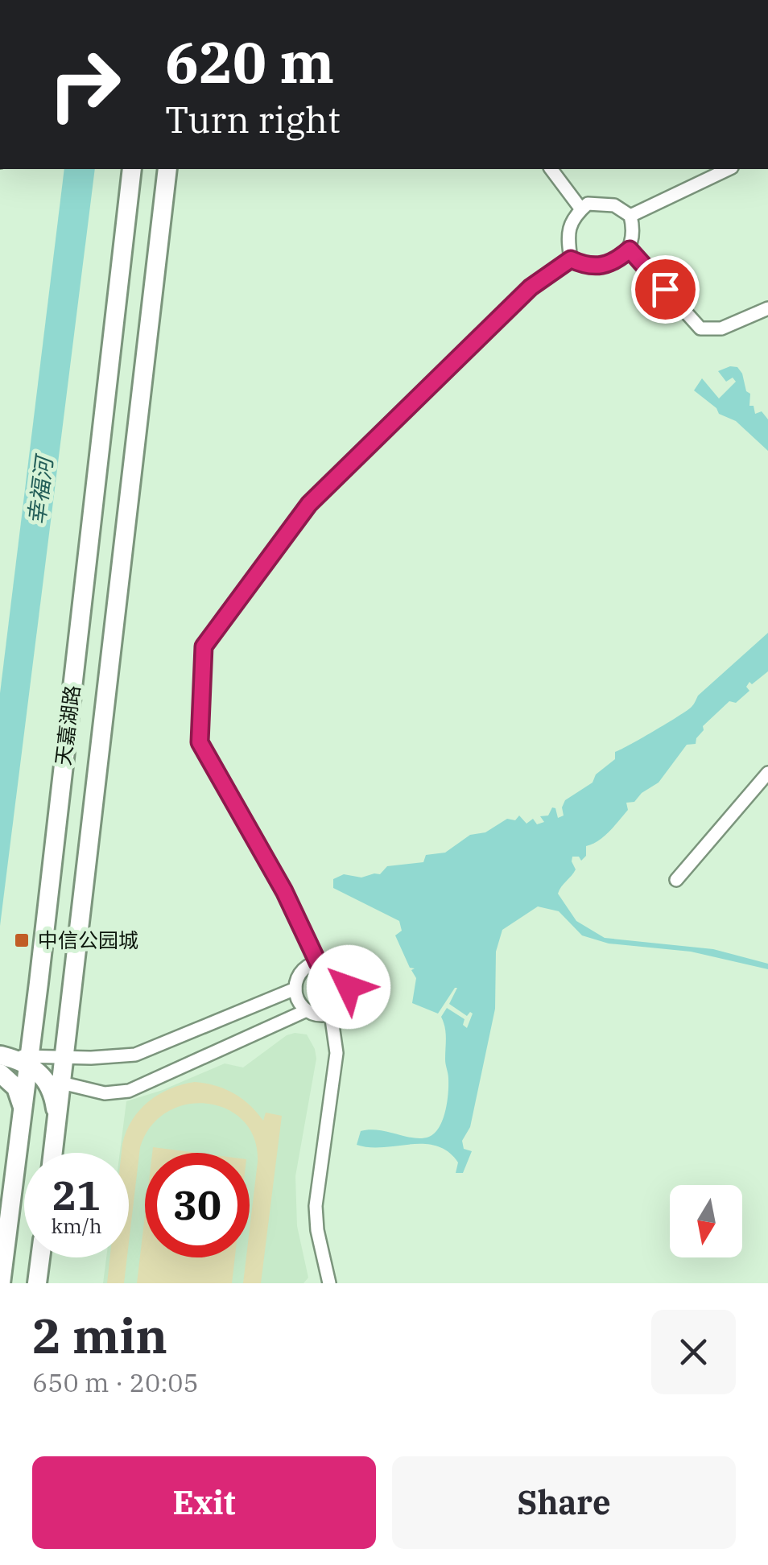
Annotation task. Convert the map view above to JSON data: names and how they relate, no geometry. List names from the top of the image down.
{
  "streets": {
    "street": ["天嘉湖路"]
  },
  "water": ["幸福河"],
  "places": {
    "transit": ["中信公园城"]
  },
  "north": "bottom",
  "page": {
    "turn": ["620 m", "Turn right"],
    "speed": "21 km/h",
    "limit": "30",
    "heading": ["2 min", "650 m · 20:05"],
    "buttons": ["Exit", "Share"]
  }
}
